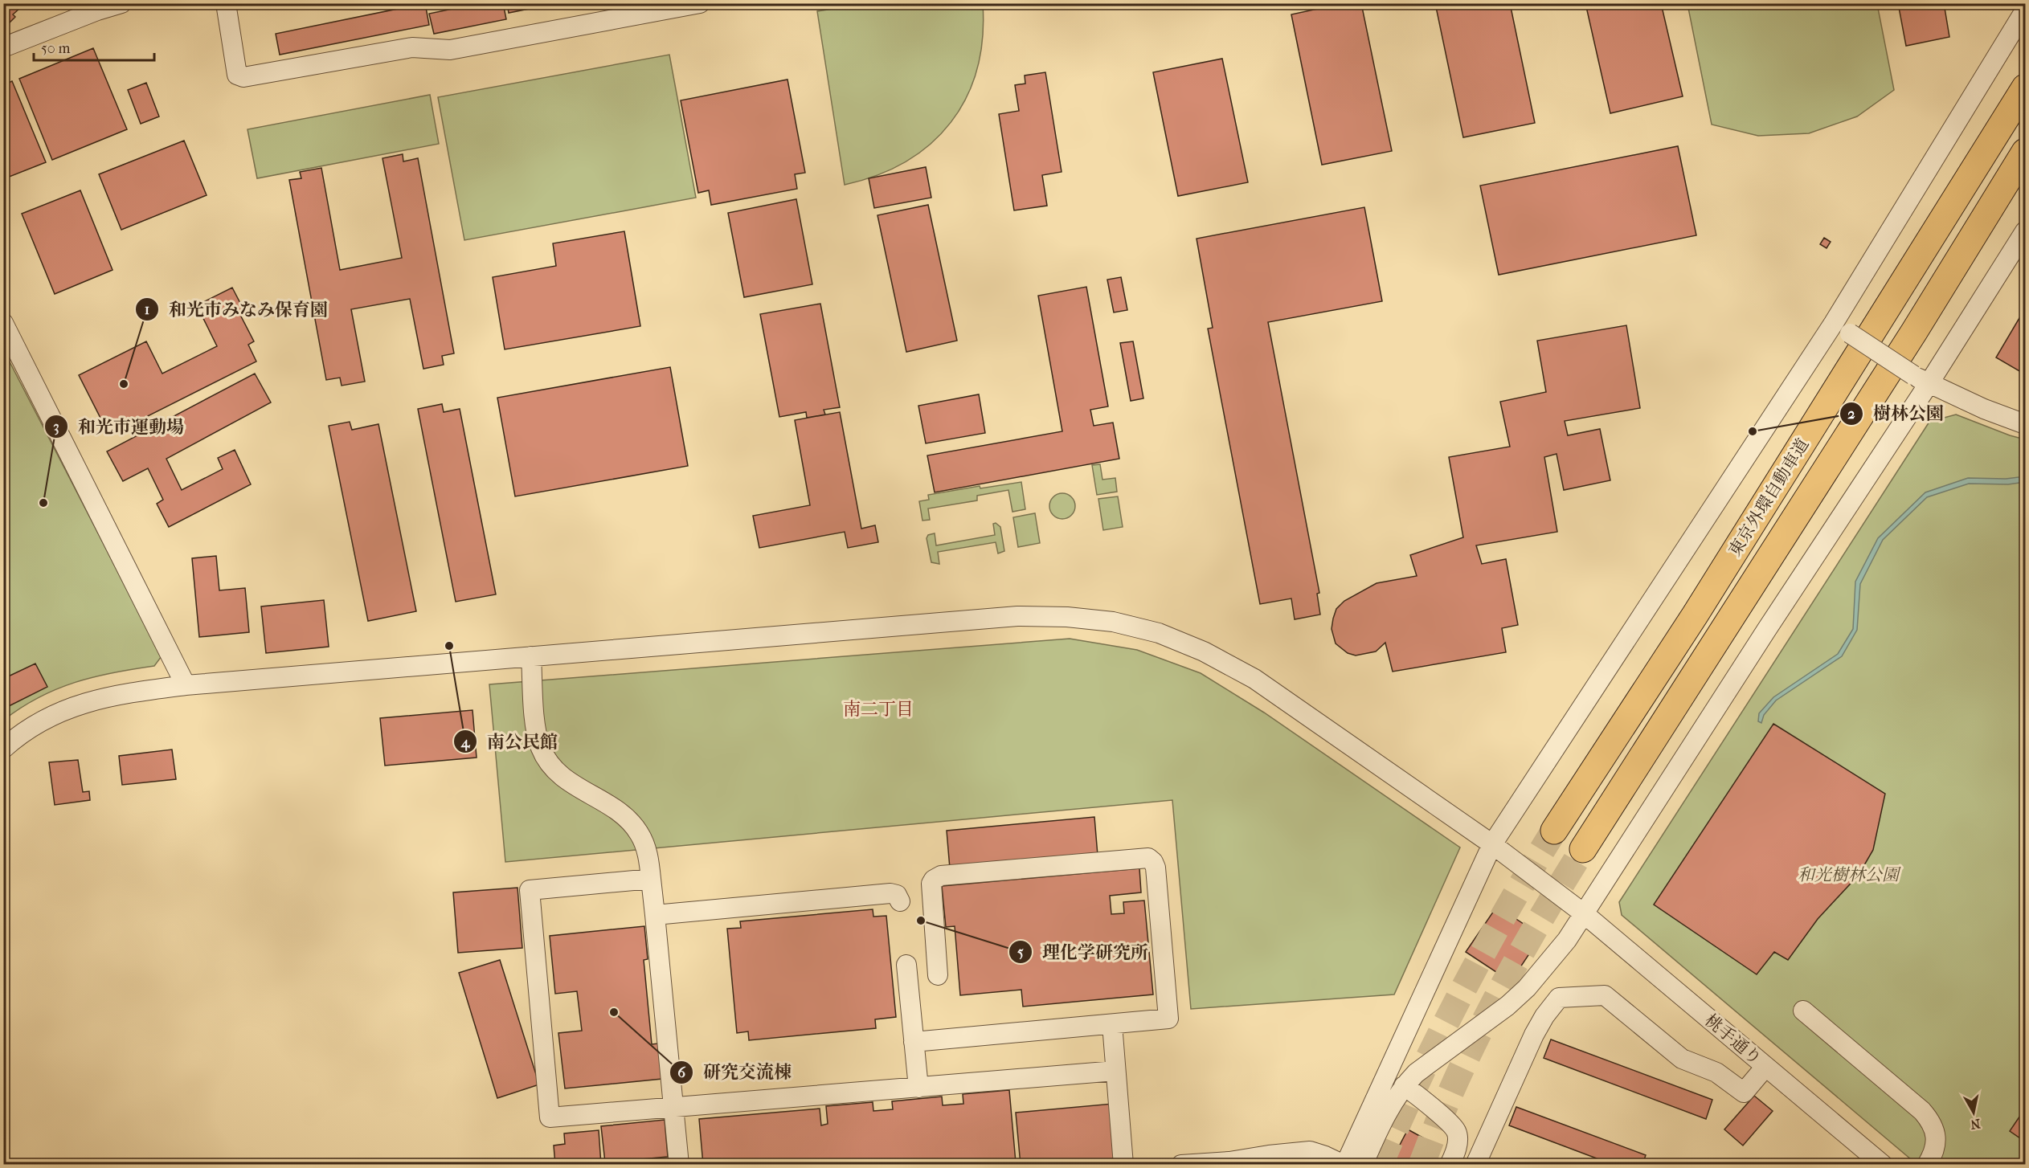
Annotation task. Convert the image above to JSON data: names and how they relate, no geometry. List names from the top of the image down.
{
  "streets": {
    "highway": ["東京外環自動車道"],
    "street": ["桃手通り"]
  },
  "districts": ["南二丁目"],
  "parks": ["和光樹林公園"],
  "places": [
    "和光市みなみ保育園",
    "樹林公園",
    "和光市運動場",
    "南公民館",
    "理化学研究所",
    "研究交流棟"
  ],
  "scale_bar": "50 m",
  "north": "bottom"
}
